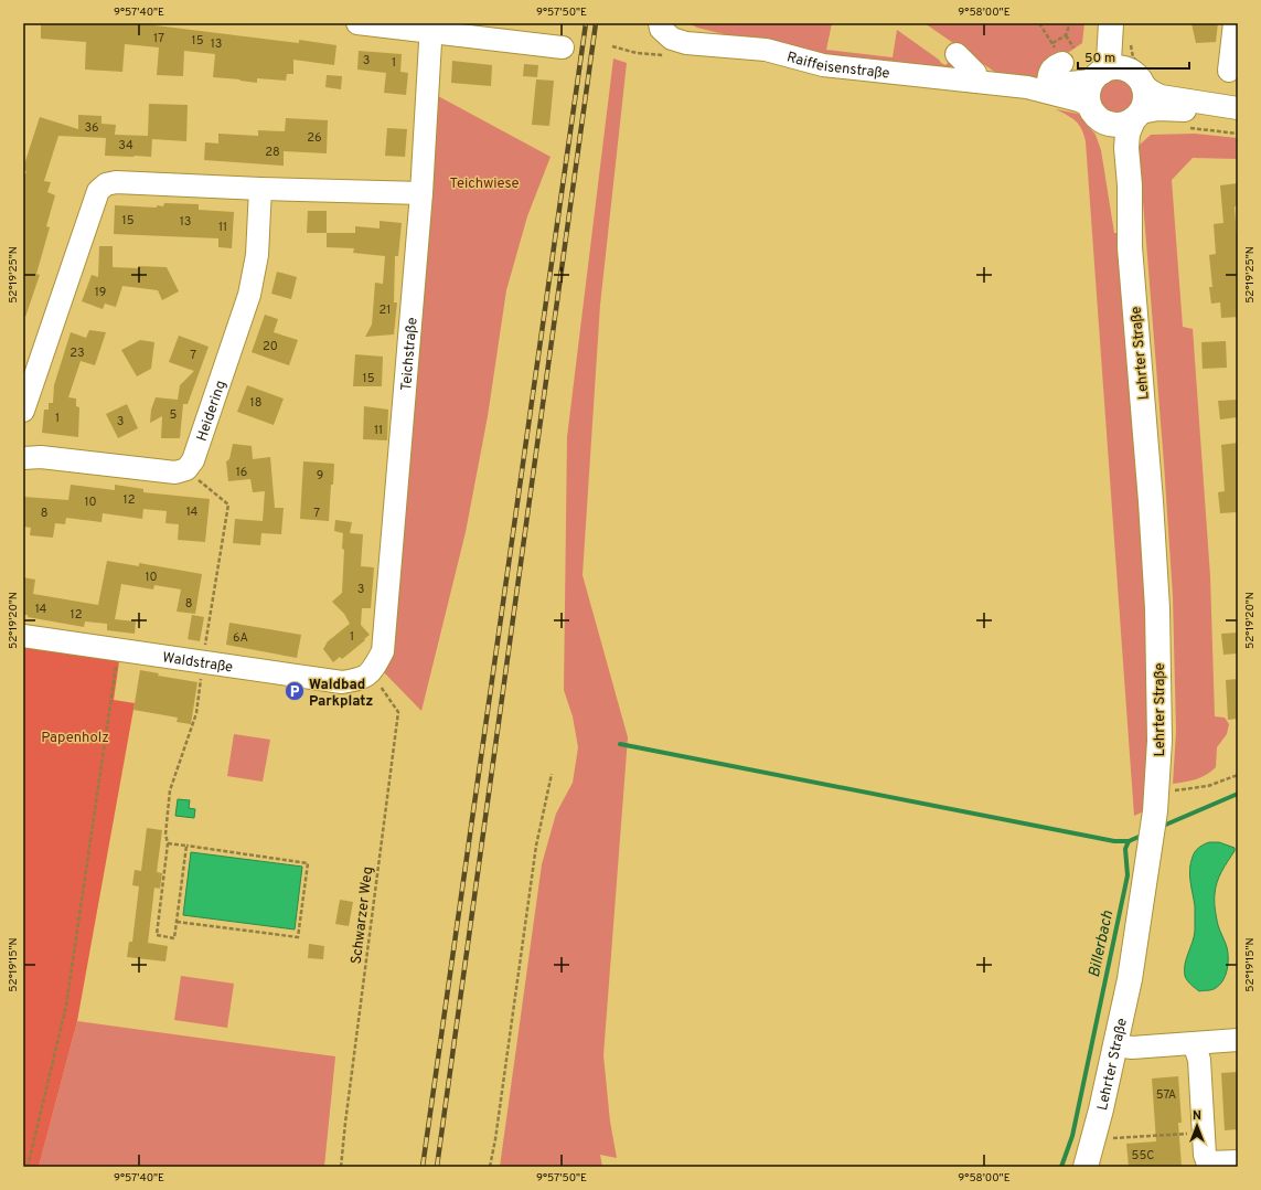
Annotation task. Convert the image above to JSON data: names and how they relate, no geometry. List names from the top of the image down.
{
  "streets": {
    "main road": ["Lehrter Straße"],
    "street": [
      "Raiffeisenstraße",
      "Teichstraße",
      "Heidering",
      "Waldstraße"
    ],
    "path": ["Schwarzer Weg"]
  },
  "crossings": [
    ["Raiffeisenstraße", "Lehrter Straße"],
    ["Teichstraße", "Waldstraße"],
    ["Teichstraße", "Schwarzer Weg"],
    ["Waldstraße", "Schwarzer Weg"]
  ],
  "water": ["Billerbach"],
  "parks": ["Teichwiese", "Papenholz"],
  "places": {
    "parking": ["Waldbad Parkplatz"]
  },
  "house_numbers": [
    "17",
    "15",
    "13",
    "3",
    "1",
    "36",
    "26",
    "34",
    "28",
    "15",
    "13",
    "11",
    "19",
    "21",
    "20",
    "23",
    "7",
    "15",
    "18",
    "5",
    "1",
    "3",
    "11",
    "16",
    "9",
    "12",
    "10",
    "14",
    "8",
    "7",
    "10",
    "3",
    "8",
    "14",
    "12",
    "1",
    "6A",
    "57A",
    "55C"
  ],
  "scale_bar": "50 m",
  "north": "top",
  "coordinates": [
    "9°57'40\"E",
    "9°57'50\"E",
    "9°58'00\"E",
    "52°19'25\"N",
    "52°19'20\"N",
    "52°19'15\"N"
  ]
}
